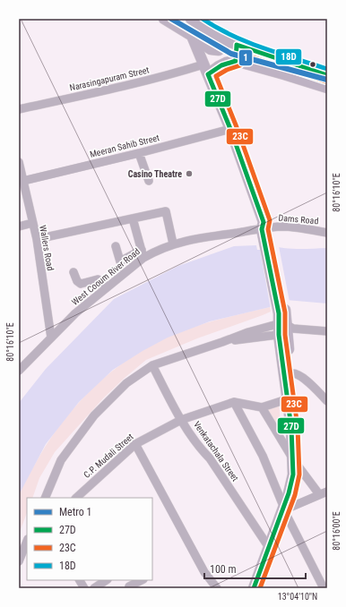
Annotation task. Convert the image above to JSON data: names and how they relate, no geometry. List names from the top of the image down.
{
  "streets": {
    "street": [
      "Narasingapuram Street",
      "Meeran Sahib Street",
      "Dams Road",
      "Wallers Road",
      "West Cooum River Road",
      "Venkatachala Street",
      "C.P. Mudali Street"
    ]
  },
  "crossings": [
    ["Meeran Sahib Street", "Wallers Road"],
    ["Dams Road", "West Cooum River Road"],
    ["Wallers Road", "West Cooum River Road"],
    ["Venkatachala Street", "C.P. Mudali Street"]
  ],
  "places": ["Casino Theatre"],
  "lines": [
    "metro line 1",
    "transit line 18D",
    "transit line 27D",
    "transit line 23C"
  ],
  "legend": [
    "Metro 1",
    "27D",
    "23C",
    "18D"
  ],
  "scale_bar": "100 m",
  "coordinates": ["80°16'10\"E", "80°16'00\"E", "13°04'10\"N"]
}
